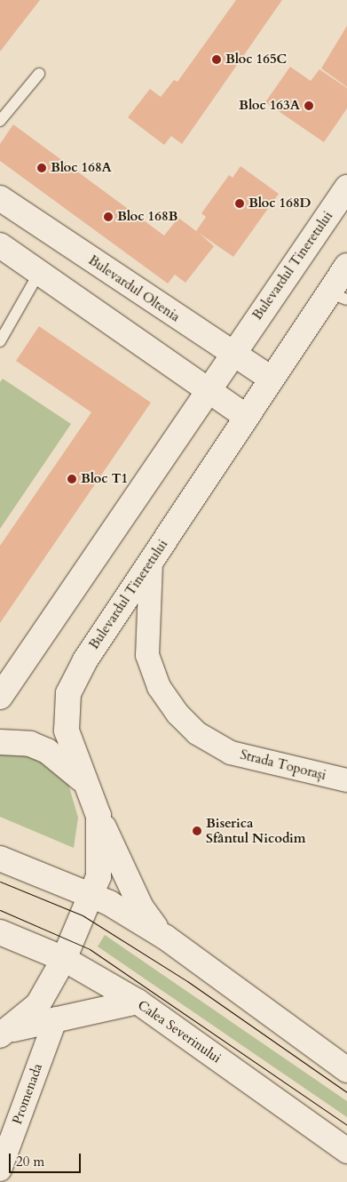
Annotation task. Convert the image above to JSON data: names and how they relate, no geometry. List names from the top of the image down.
{
  "streets": {
    "main road": ["Bulevardul Tineretului", "Bulevardul Oltenia", "Calea Severinului"],
    "street": ["Strada Toporași", "Promenada"]
  },
  "crossings": [
    ["Bulevardul Tineretului", "Bulevardul Oltenia"],
    ["Bulevardul Tineretului", "Strada Toporași"],
    ["Bulevardul Tineretului", "Calea Severinului"]
  ],
  "places": [
    "Bloc 165C",
    "Bloc 163A",
    "Bloc 168A",
    "Bloc 168D",
    "Bloc 168B",
    "Bloc T1",
    "Biserica Sfântul Nicodim"
  ],
  "scale_bar": "20 m"
}
